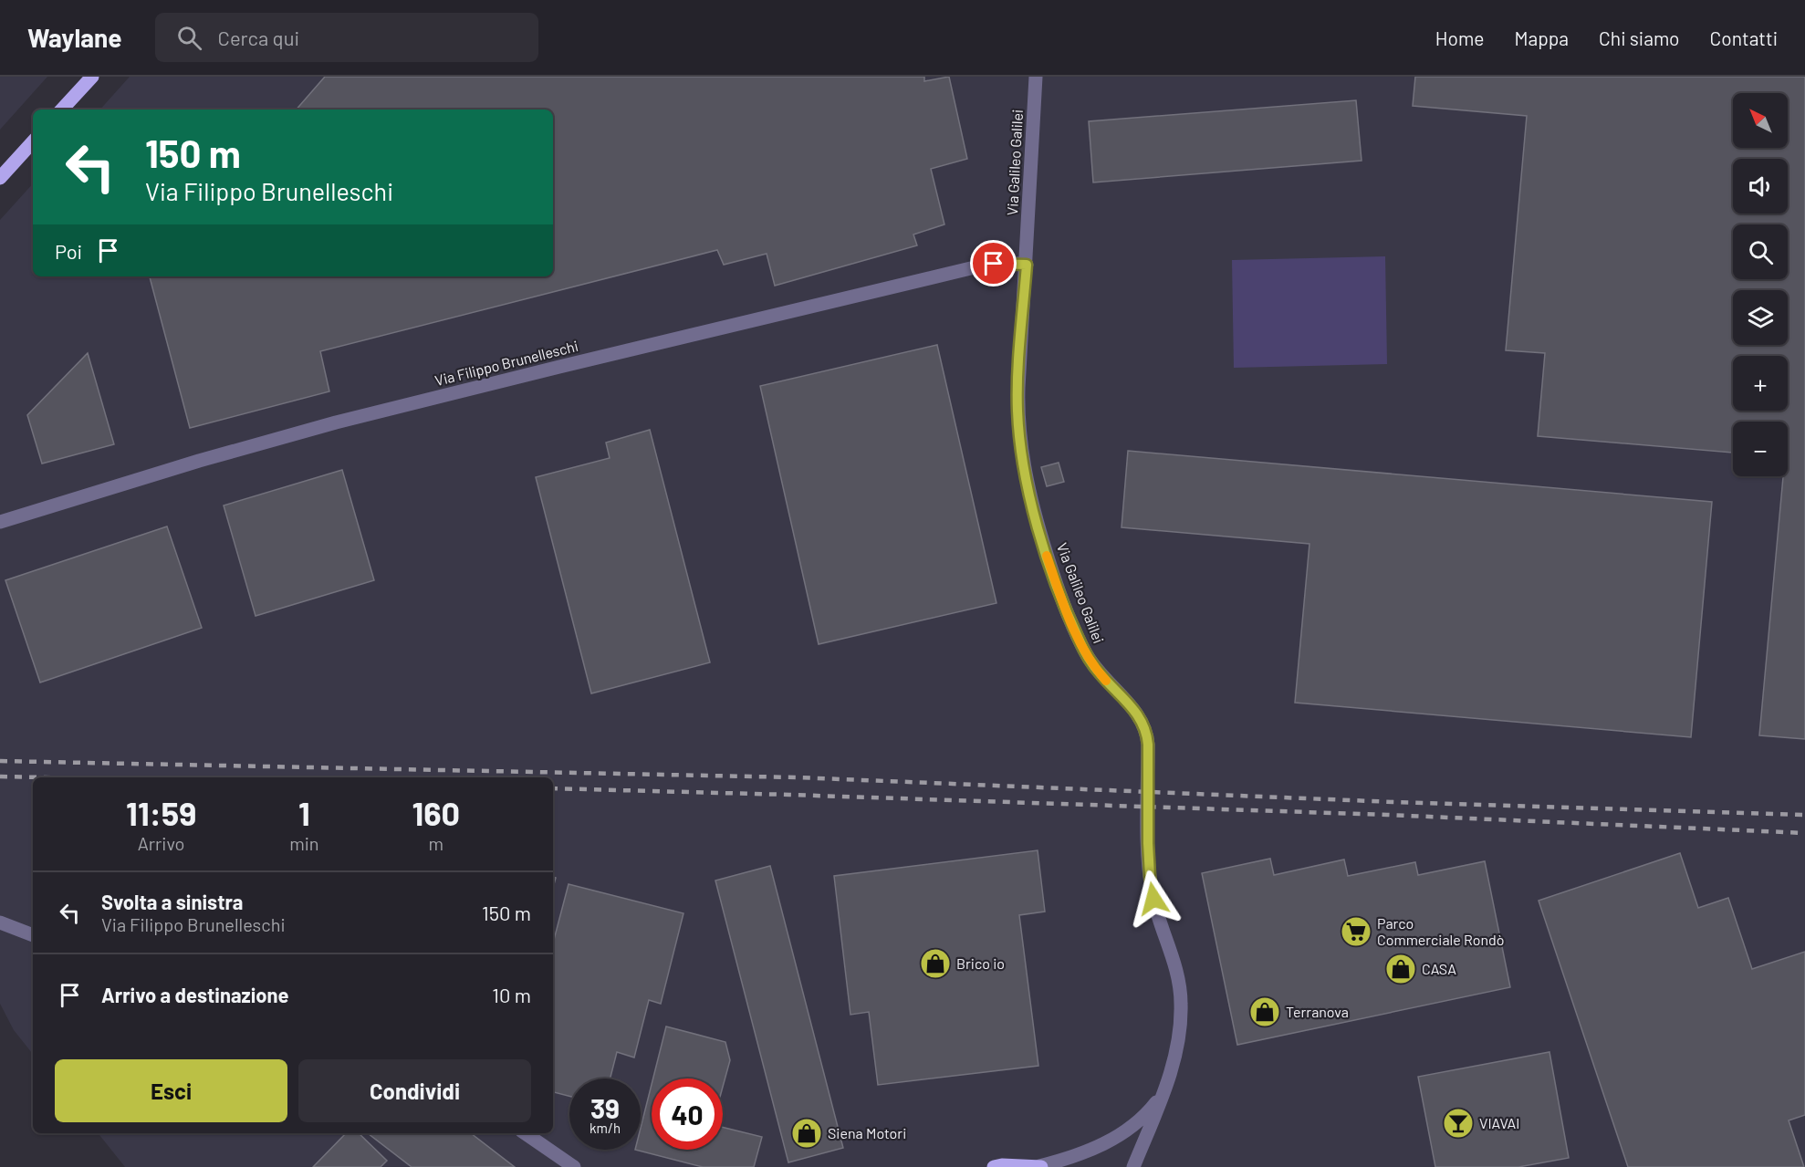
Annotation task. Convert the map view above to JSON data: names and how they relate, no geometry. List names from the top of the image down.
{
  "streets": {
    "street": ["Via Galileo Galilei", "Via Filippo Brunelleschi"]
  },
  "crossings": [
    ["Via Galileo Galilei", "Via Filippo Brunelleschi"]
  ],
  "places": {
    "supermarket": ["Parco Commerciale Rondò"],
    "shop": [
      "Brico io",
      "CASA",
      "Terranova",
      "Siena Motori"
    ],
    "bar": ["VIAVAI"]
  },
  "north": "top left",
  "page": {
    "header": "Waylane",
    "search": "Cerca qui",
    "nav": [
      "Home",
      "Mappa",
      "Chi siamo",
      "Contatti"
    ],
    "map_buttons": ["+", "−"],
    "turn": ["150 m", "Via Filippo Brunelleschi"],
    "then": "Poi",
    "eta": [
      "11:59",
      "Arrivo",
      "1",
      "min",
      "160",
      "m"
    ],
    "list": [
      {
        "name": "Svolta a sinistra",
        "note": "Via Filippo Brunelleschi",
        "value": "150 m"
      },
      {
        "name": "Arrivo a destinazione",
        "value": "10 m"
      }
    ],
    "buttons": ["Esci", "Condividi"],
    "speed": "39 km/h",
    "limit": "40"
  }
}
